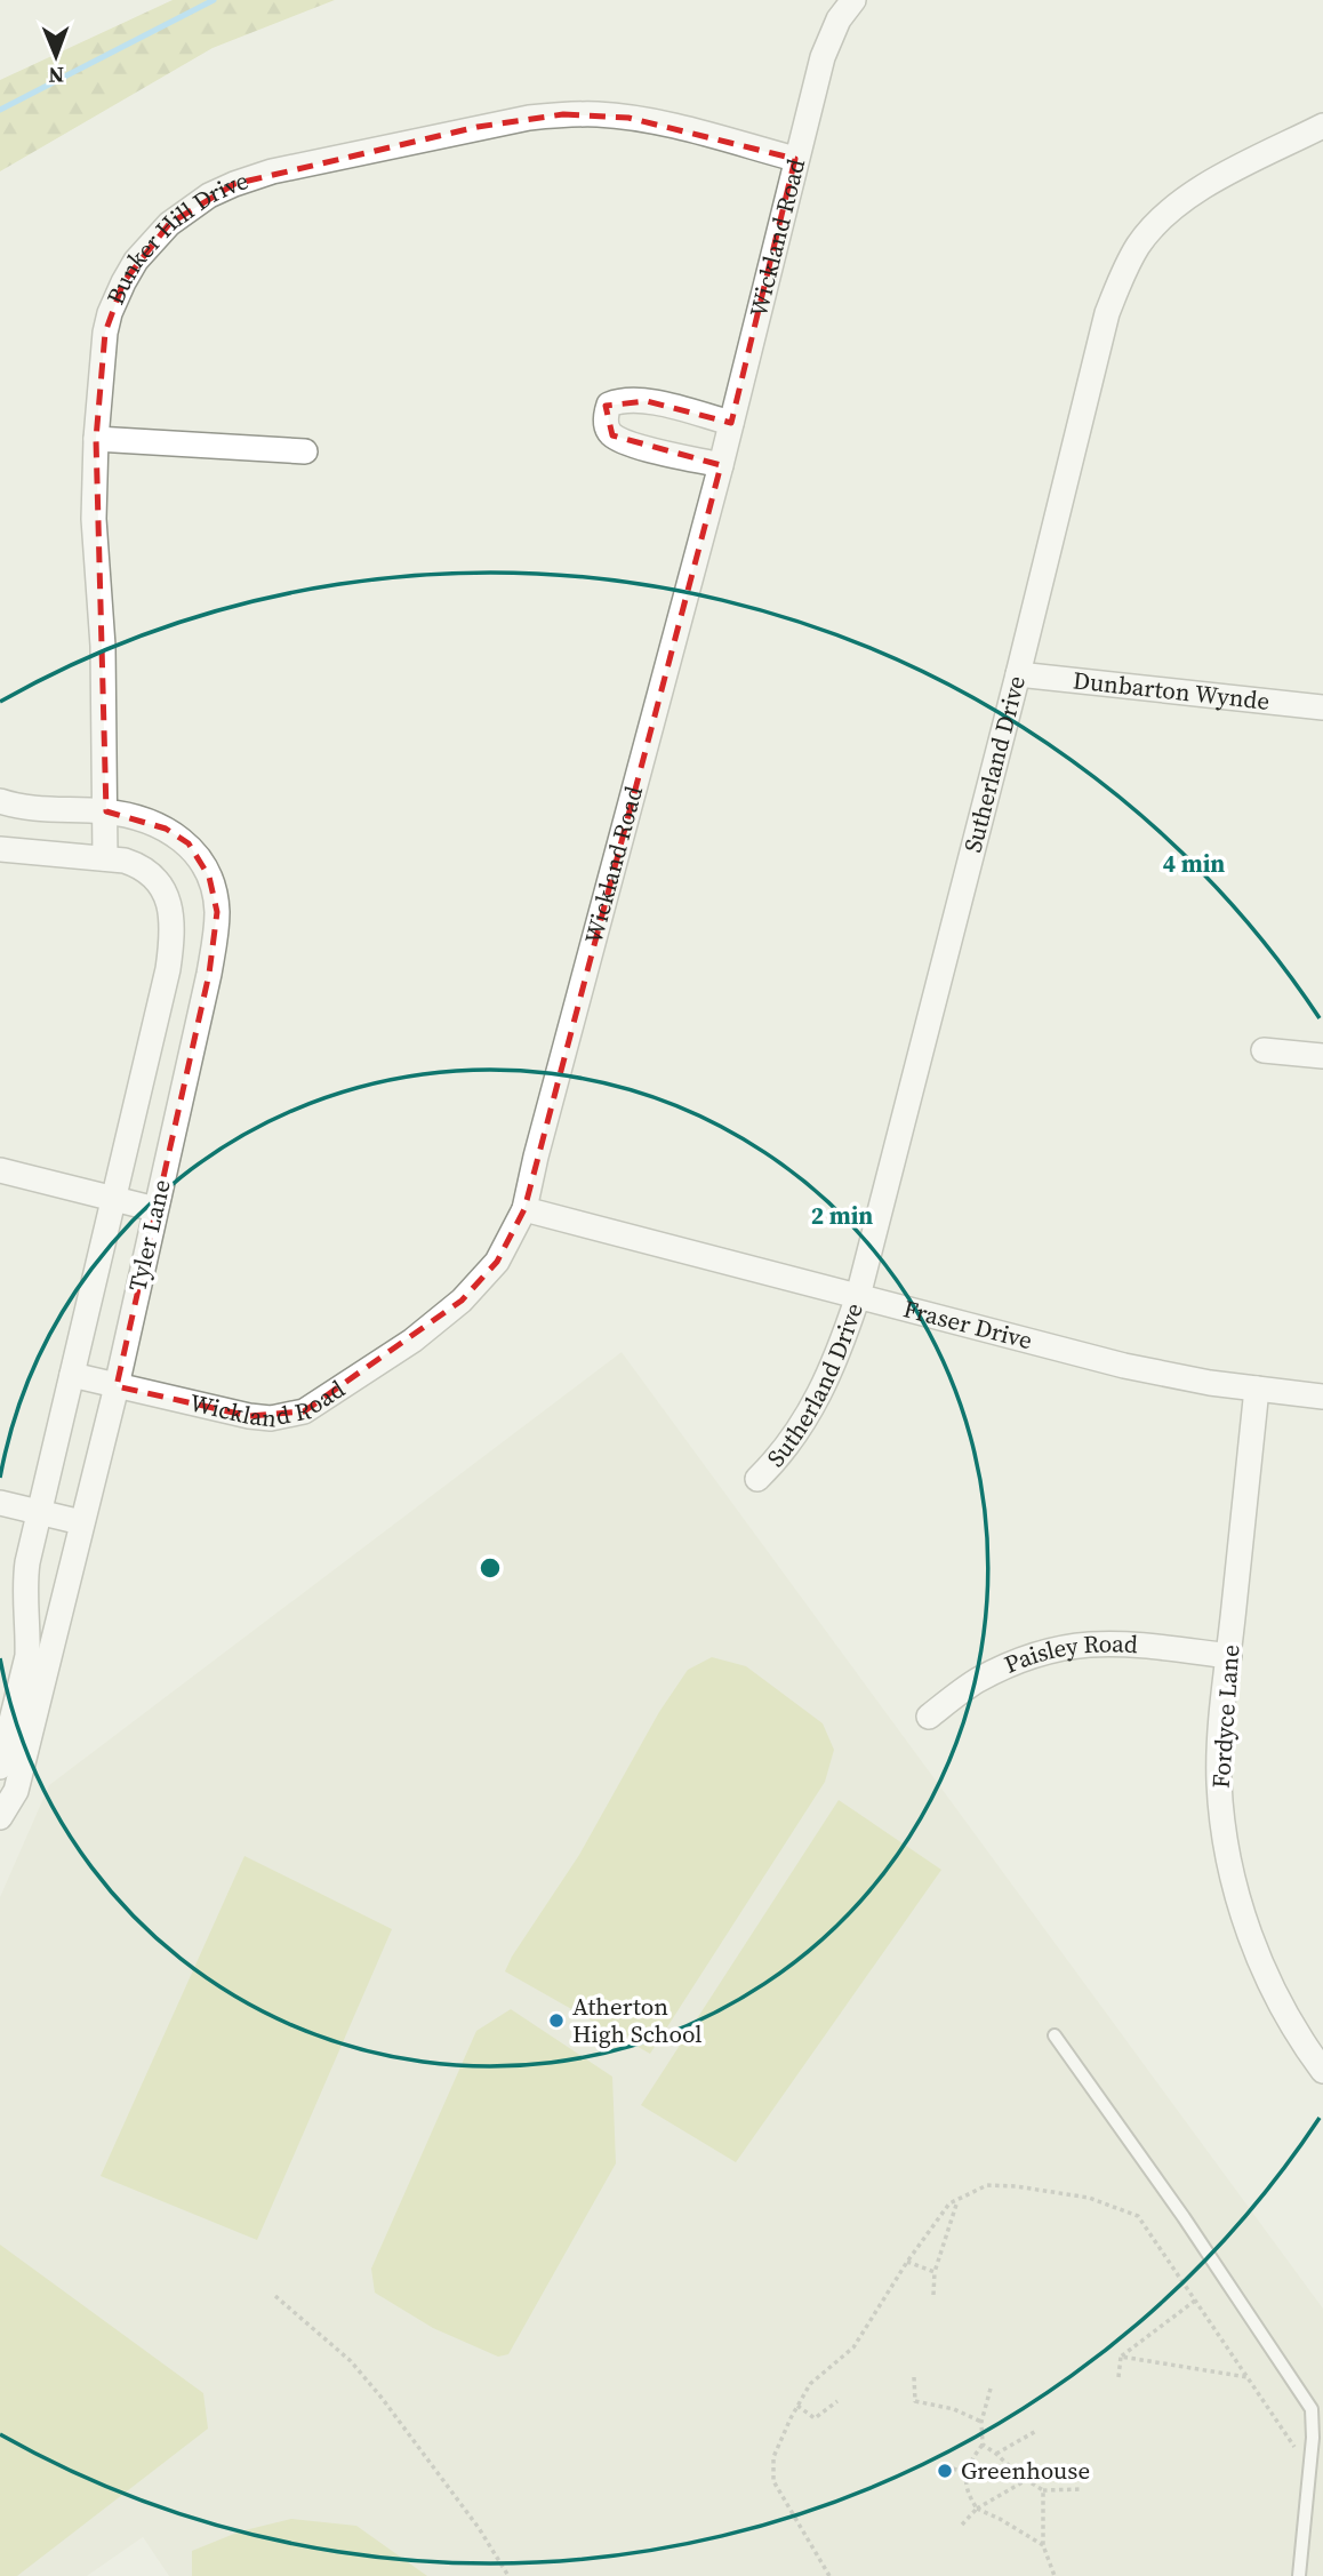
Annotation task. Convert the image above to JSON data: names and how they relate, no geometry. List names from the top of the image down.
{
  "streets": {
    "street": [
      "Wickland Road",
      "Bunker Hill Drive",
      "Dunbarton Wynde",
      "Sutherland Drive",
      "Tyler Lane",
      "Fraser Drive",
      "Paisley Road",
      "Fordyce Lane"
    ]
  },
  "crossings": [
    ["Wickland Road", "Bunker Hill Drive"],
    ["Wickland Road", "Tyler Lane"],
    ["Wickland Road", "Fraser Drive"],
    ["Bunker Hill Drive", "Tyler Lane"],
    ["Dunbarton Wynde", "Sutherland Drive"],
    ["Sutherland Drive", "Fraser Drive"],
    ["Fraser Drive", "Fordyce Lane"],
    ["Paisley Road", "Fordyce Lane"]
  ],
  "places": ["Atherton High School", "Greenhouse"],
  "north": "bottom",
  "rings": ["4 min", "2 min"]
}
